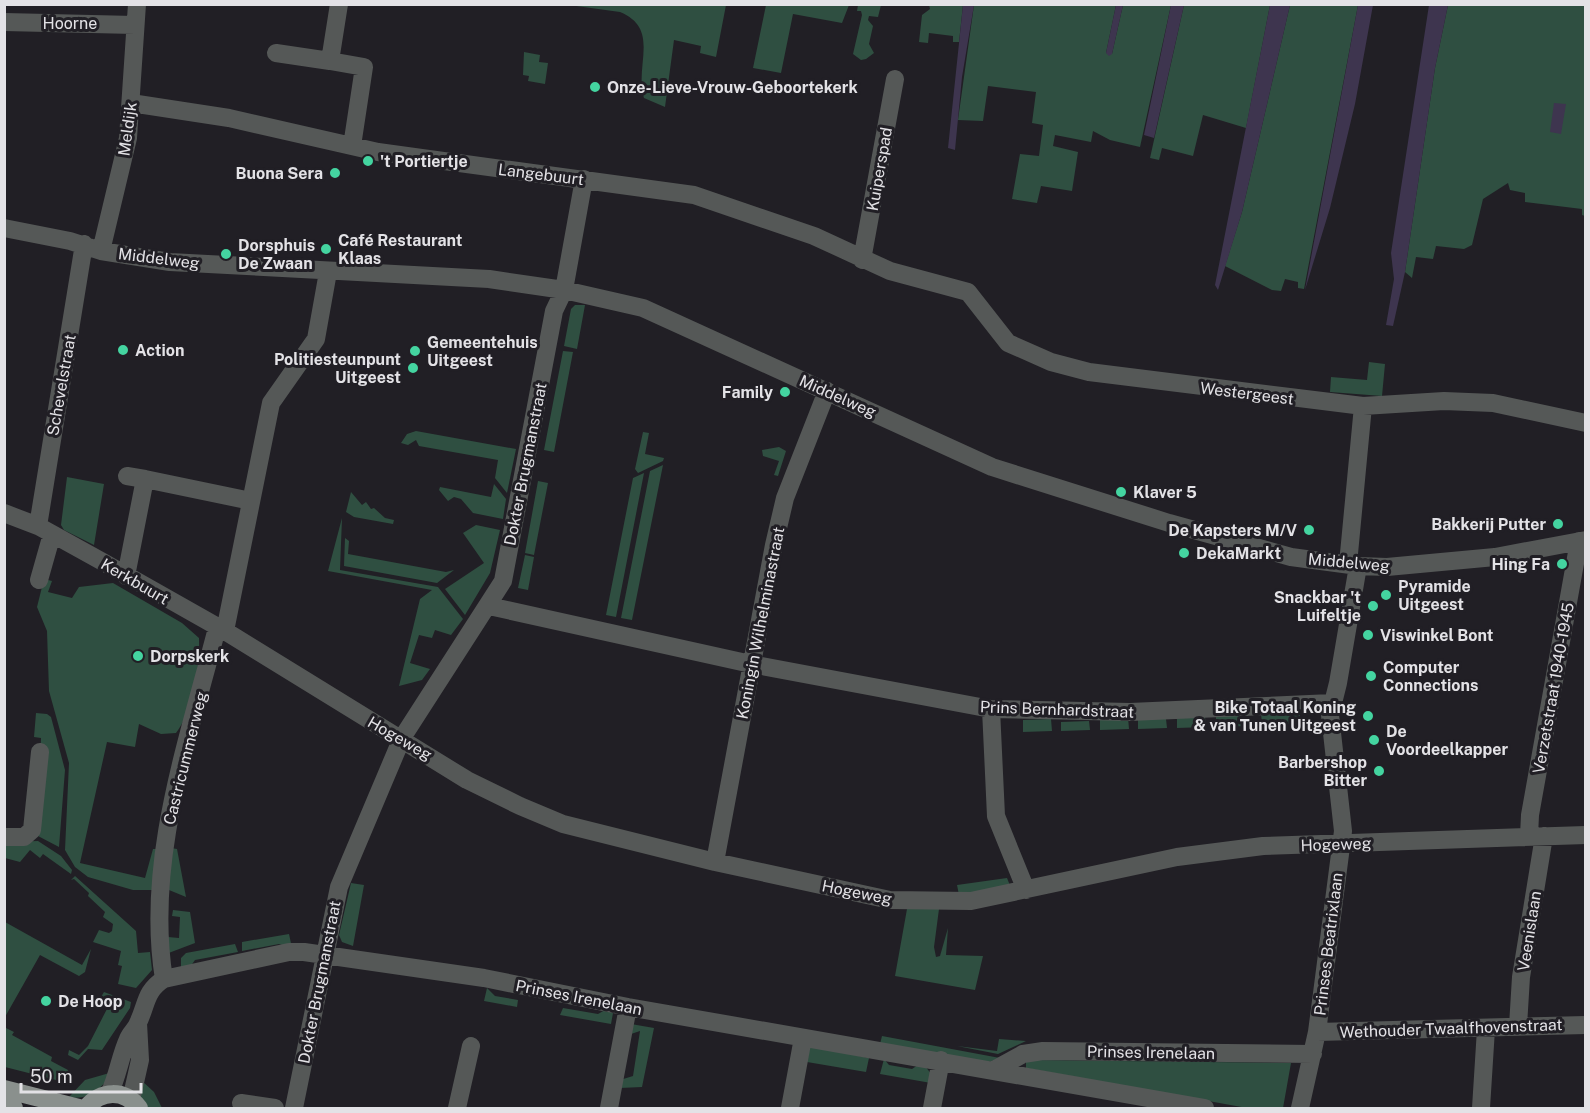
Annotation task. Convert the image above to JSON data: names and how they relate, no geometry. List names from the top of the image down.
{
  "streets": {
    "street": [
      "Hoorne",
      "Meldijk",
      "Kuiperspad",
      "Langebuurt",
      "Middelweg",
      "Schevelstraat",
      "Westergeest",
      "Dokter Brugmanstraat",
      "Kerkbuurt",
      "Koningin Wilhelminastraat",
      "Verzetstraat 1940-1945",
      "Prins Bernhardstraat",
      "Hogeweg",
      "Castricummerweg",
      "Veenislaan",
      "Prinses Beatrixlaan",
      "Prinses Irenelaan",
      "Wethouder Twaalfhovenstraat"
    ]
  },
  "crossings": [
    ["Hoorne", "Meldijk"],
    ["Meldijk", "Langebuurt"],
    ["Meldijk", "Middelweg"],
    ["Meldijk", "Schevelstraat"],
    ["Kuiperspad", "Langebuurt"],
    ["Langebuurt", "Westergeest"],
    ["Langebuurt", "Dokter Brugmanstraat"],
    ["Middelweg", "Schevelstraat"],
    ["Middelweg", "Dokter Brugmanstraat"],
    ["Middelweg", "Koningin Wilhelminastraat"],
    ["Middelweg", "Verzetstraat 1940-1945"],
    ["Middelweg", "Castricummerweg"],
    ["Middelweg", "Prinses Beatrixlaan"],
    ["Schevelstraat", "Kerkbuurt"],
    ["Westergeest", "Prinses Beatrixlaan"],
    ["Dokter Brugmanstraat", "Hogeweg"],
    ["Dokter Brugmanstraat", "Prinses Irenelaan"],
    ["Kerkbuurt", "Hogeweg"],
    ["Kerkbuurt", "Castricummerweg"],
    ["Koningin Wilhelminastraat", "Prins Bernhardstraat"],
    ["Koningin Wilhelminastraat", "Hogeweg"],
    ["Verzetstraat 1940-1945", "Hogeweg"],
    ["Verzetstraat 1940-1945", "Veenislaan"],
    ["Prins Bernhardstraat", "Prinses Beatrixlaan"],
    ["Hogeweg", "Castricummerweg"],
    ["Hogeweg", "Veenislaan"],
    ["Hogeweg", "Prinses Beatrixlaan"],
    ["Castricummerweg", "Prinses Irenelaan"],
    ["Veenislaan", "Wethouder Twaalfhovenstraat"],
    ["Prinses Beatrixlaan", "Prinses Irenelaan"],
    ["Prinses Beatrixlaan", "Wethouder Twaalfhovenstraat"]
  ],
  "places": [
    "Onze-Lieve-Vrouw-Geboortekerk",
    "'t Portiertje",
    "Buona Sera",
    "Café Restaurant Klaas",
    "Dorsphuis De Zwaan",
    "Action",
    "Gemeentehuis Uitgeest",
    "Politiesteunpunt Uitgeest",
    "Family",
    "Klaver 5",
    "Bakkerij Putter",
    "De Kapsters M/V",
    "DekaMarkt",
    "Hing Fa",
    "Pyramide Uitgeest",
    "Snackbar 't Luifeltje",
    "Viswinkel Bont",
    "Dorpskerk",
    "Computer Connections",
    "Bike Totaal Koning & van Tunen Uitgeest",
    "De Voordeelkapper",
    "Barbershop Bitter",
    "De Hoop"
  ],
  "scale_bar": "50 m"
}
